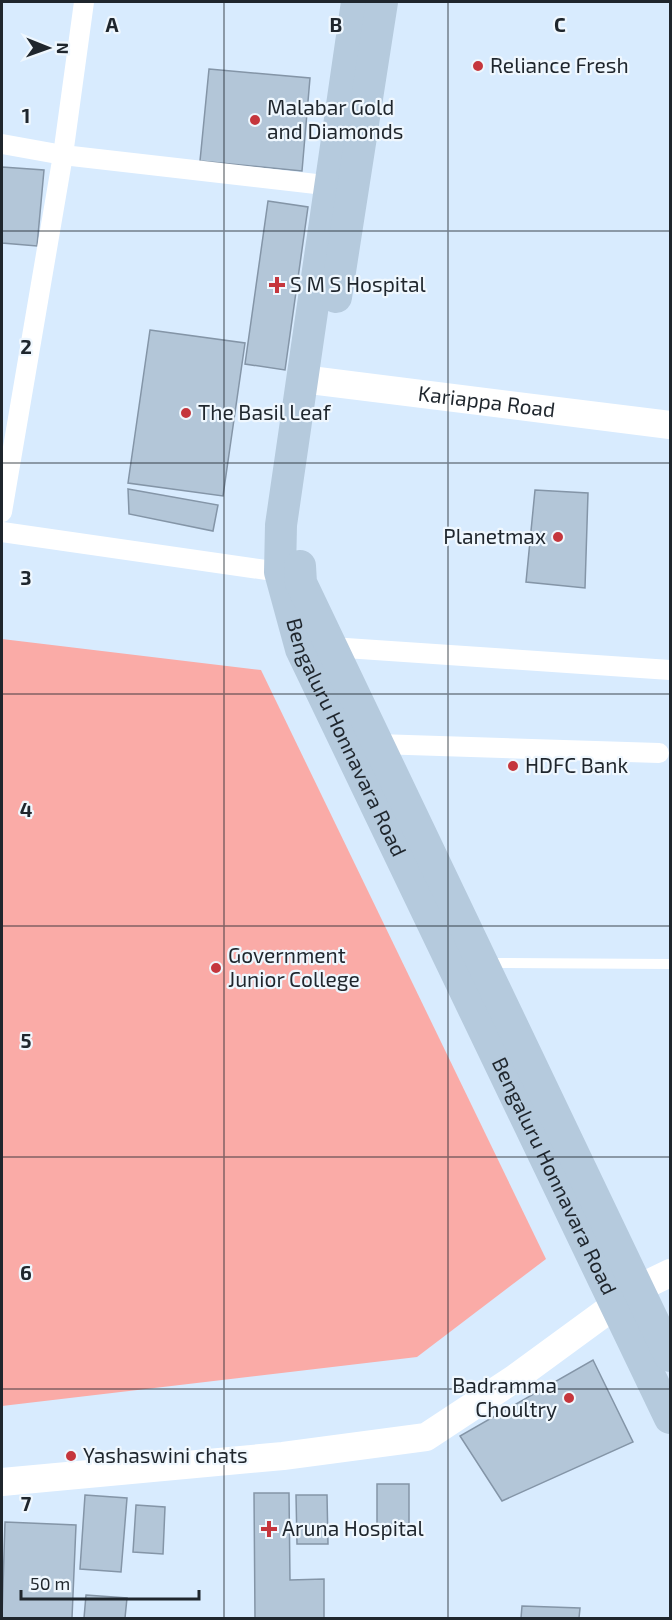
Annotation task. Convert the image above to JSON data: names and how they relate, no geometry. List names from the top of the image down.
{
  "streets": {
    "main road": ["Kariappa Road", "Bengaluru Honnavara Road"]
  },
  "crossings": [
    ["Kariappa Road", "Bengaluru Honnavara Road"]
  ],
  "places": {
    "other": [
      "Reliance Fresh",
      "Malabar Gold and Diamonds",
      "The Basil Leaf",
      "Planetmax",
      "HDFC Bank",
      "Government Junior College",
      "Badramma Choultry",
      "Yashaswini chats"
    ],
    "health": ["S M S Hospital", "Aruna Hospital"]
  },
  "scale_bar": "50 m",
  "north": "right",
  "grid": {
    "columns": ["A", "B", "C"],
    "rows": [
      "1",
      "2",
      "3",
      "4",
      "5",
      "6",
      "7"
    ]
  }
}
